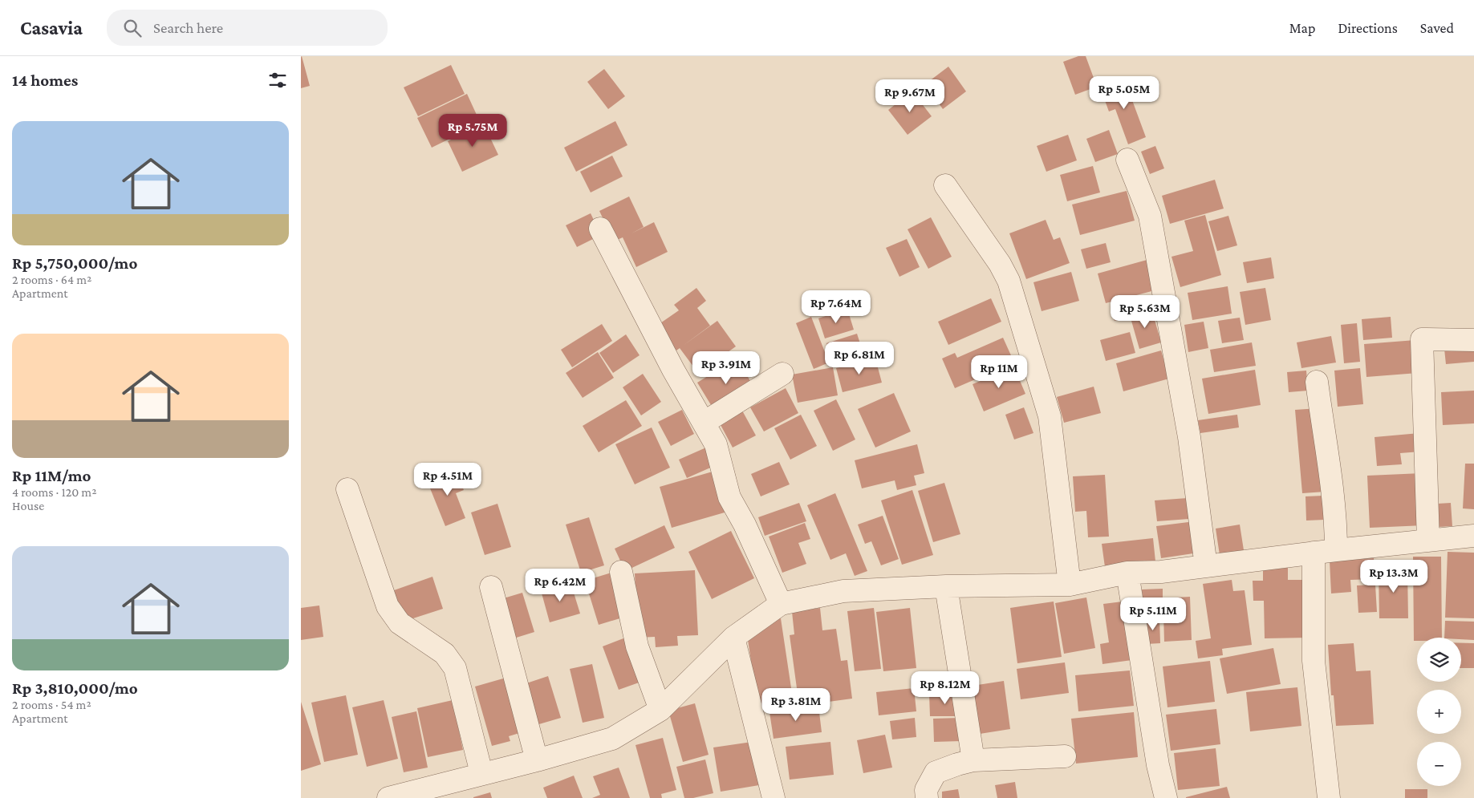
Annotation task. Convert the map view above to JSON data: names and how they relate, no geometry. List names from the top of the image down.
{
  "page": {
    "header": "Casavia",
    "search": "Search here",
    "nav": ["Map", "Directions", "Saved"],
    "heading": "14 homes",
    "price": [
      "Rp 5.05M",
      "Rp 9.67M",
      "Rp 5.75M",
      "Rp 7.64M",
      "Rp 5.63M",
      "Rp 6.81M",
      "Rp 3.91M",
      "Rp 11M",
      "Rp 4.51M",
      "Rp 13.3M",
      "Rp 6.42M",
      "Rp 5.11M",
      "Rp 8.12M",
      "Rp 3.81M"
    ],
    "list": [
      {
        "name": "Rp 5,750,000/mo",
        "note": "2 rooms · 64 m² · Apartment"
      },
      {
        "name": "Rp 11M/mo",
        "note": "4 rooms · 120 m² · House"
      },
      {
        "name": "Rp 3,810,000/mo",
        "note": "2 rooms · 54 m² · Apartment"
      }
    ],
    "map_buttons": ["+", "−"]
  }
}
